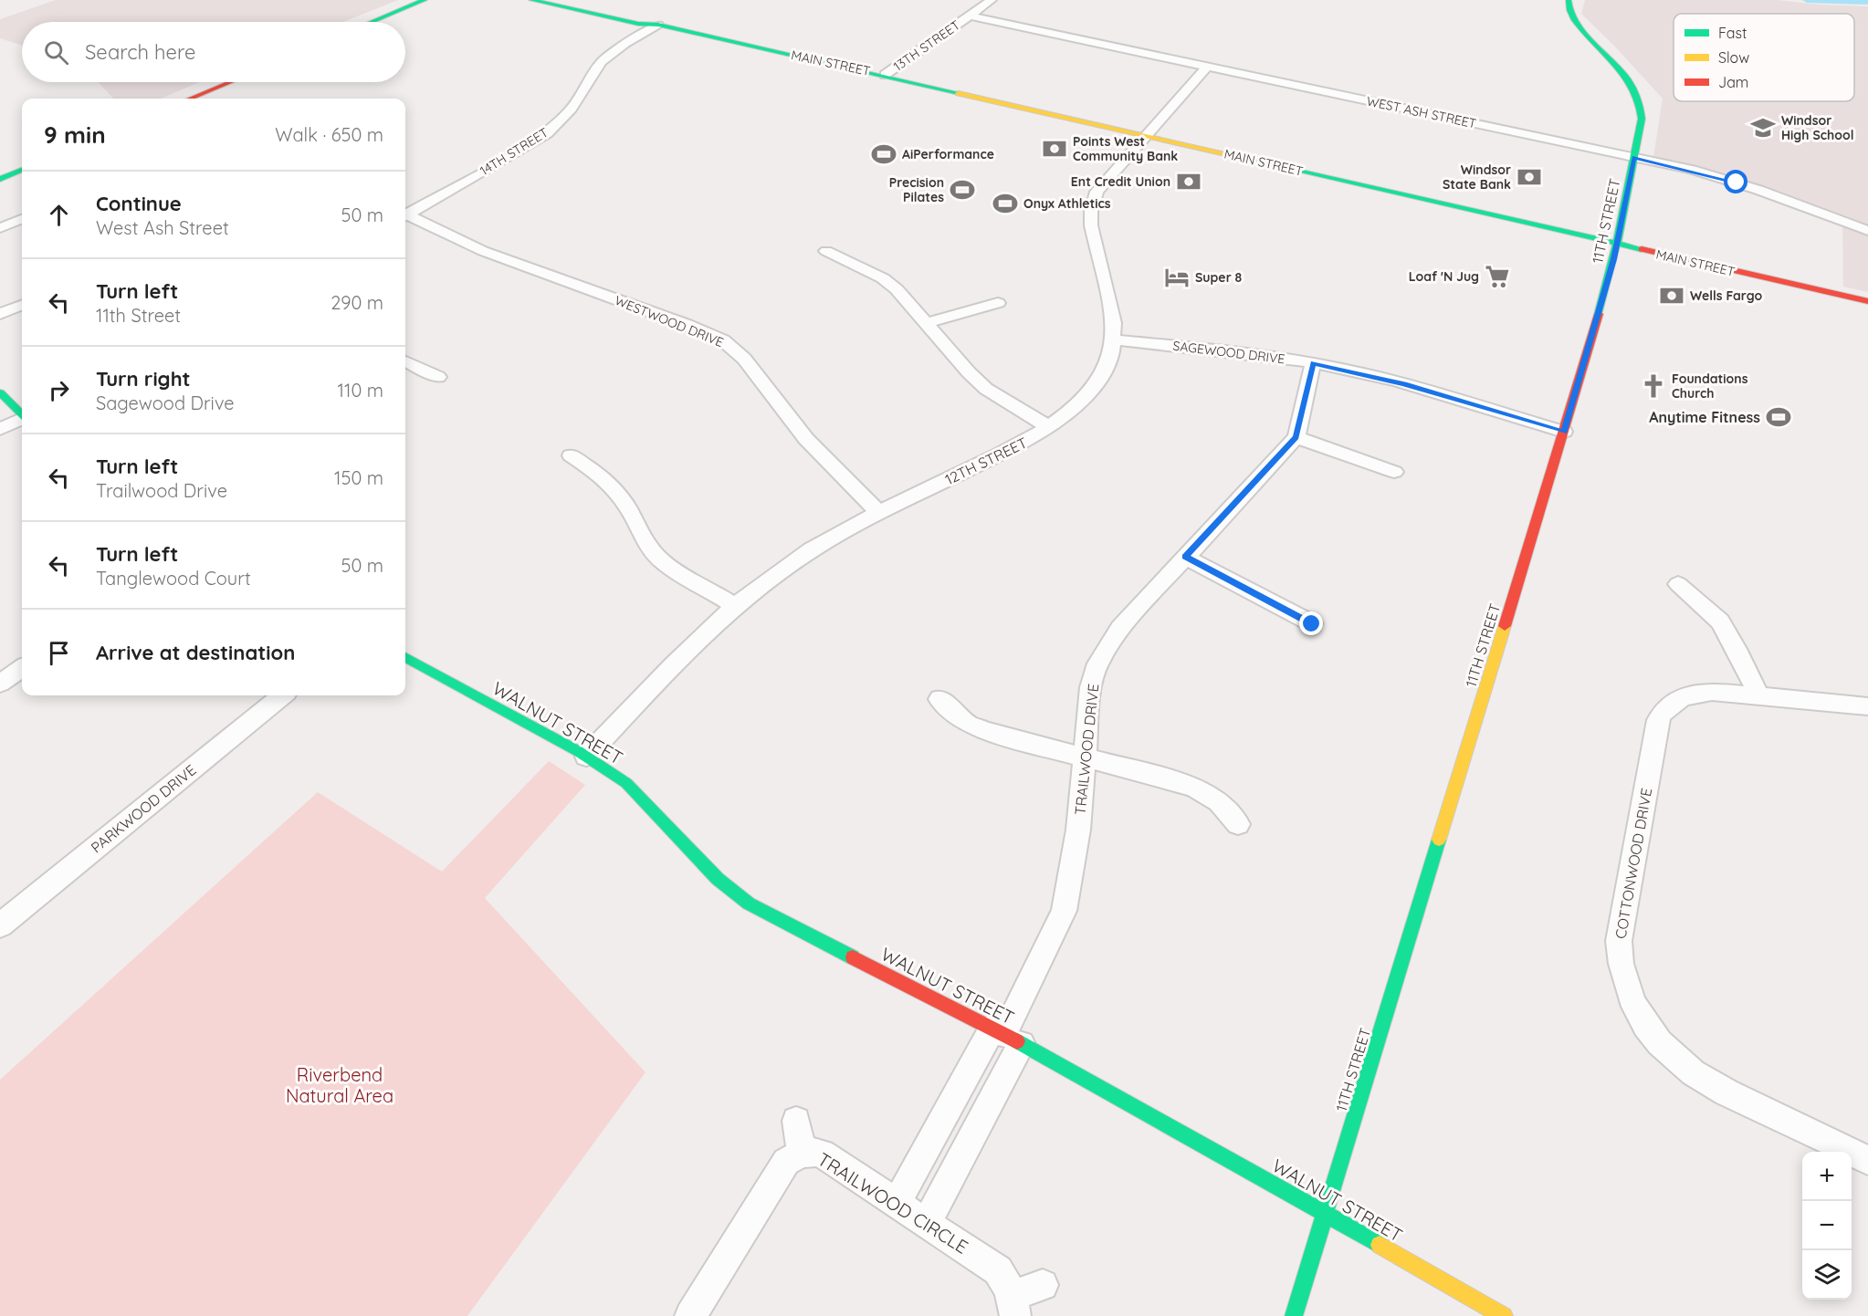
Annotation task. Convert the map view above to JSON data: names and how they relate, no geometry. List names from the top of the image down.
{
  "streets": {
    "street": [
      "13TH STREET",
      "MAIN STREET",
      "WEST ASH STREET",
      "14TH STREET",
      "11TH STREET",
      "WESTWOOD DRIVE",
      "SAGEWOOD DRIVE",
      "12TH STREET",
      "WALNUT STREET",
      "TRAILWOOD DRIVE",
      "PARKWOOD DRIVE",
      "COTTONWOOD DRIVE",
      "TRAILWOOD CIRCLE"
    ]
  },
  "crossings": [
    ["13TH STREET", "MAIN STREET"],
    ["13TH STREET", "WEST ASH STREET"],
    ["MAIN STREET", "14TH STREET"],
    ["MAIN STREET", "11TH STREET"],
    ["MAIN STREET", "12TH STREET"],
    ["WEST ASH STREET", "11TH STREET"],
    ["WEST ASH STREET", "12TH STREET"],
    ["11TH STREET", "SAGEWOOD DRIVE"],
    ["11TH STREET", "WALNUT STREET"],
    ["WESTWOOD DRIVE", "12TH STREET"],
    ["SAGEWOOD DRIVE", "12TH STREET"],
    ["12TH STREET", "WALNUT STREET"],
    ["WALNUT STREET", "TRAILWOOD DRIVE"]
  ],
  "parks": ["Riverbend Natural Area"],
  "places": {
    "school or university": ["Windsor High School"],
    "bank": [
      "Points West Community Bank",
      "Windsor State Bank",
      "Ent Credit Union",
      "Wells Fargo"
    ],
    "sports": [
      "AiPerformance",
      "Precision Pilates",
      "Onyx Athletics",
      "Anytime Fitness"
    ],
    "supermarket": ["Loaf 'N Jug"],
    "hotel": ["Super 8"],
    "church": ["Foundations Church"]
  },
  "legend": ["Fast", "Slow", "Jam"],
  "page": {
    "search": "Search here",
    "heading": ["9 min", "Walk · 650 m"],
    "list": [
      ["Continue", "West Ash Street", "50 m"],
      ["Turn left", "11th Street", "290 m"],
      ["Turn right", "Sagewood Drive", "110 m"],
      ["Turn left", "Trailwood Drive", "150 m"],
      ["Turn left", "Tanglewood Court", "50 m"],
      "Arrive at destination"
    ],
    "map_buttons": ["+", "−"]
  }
}
